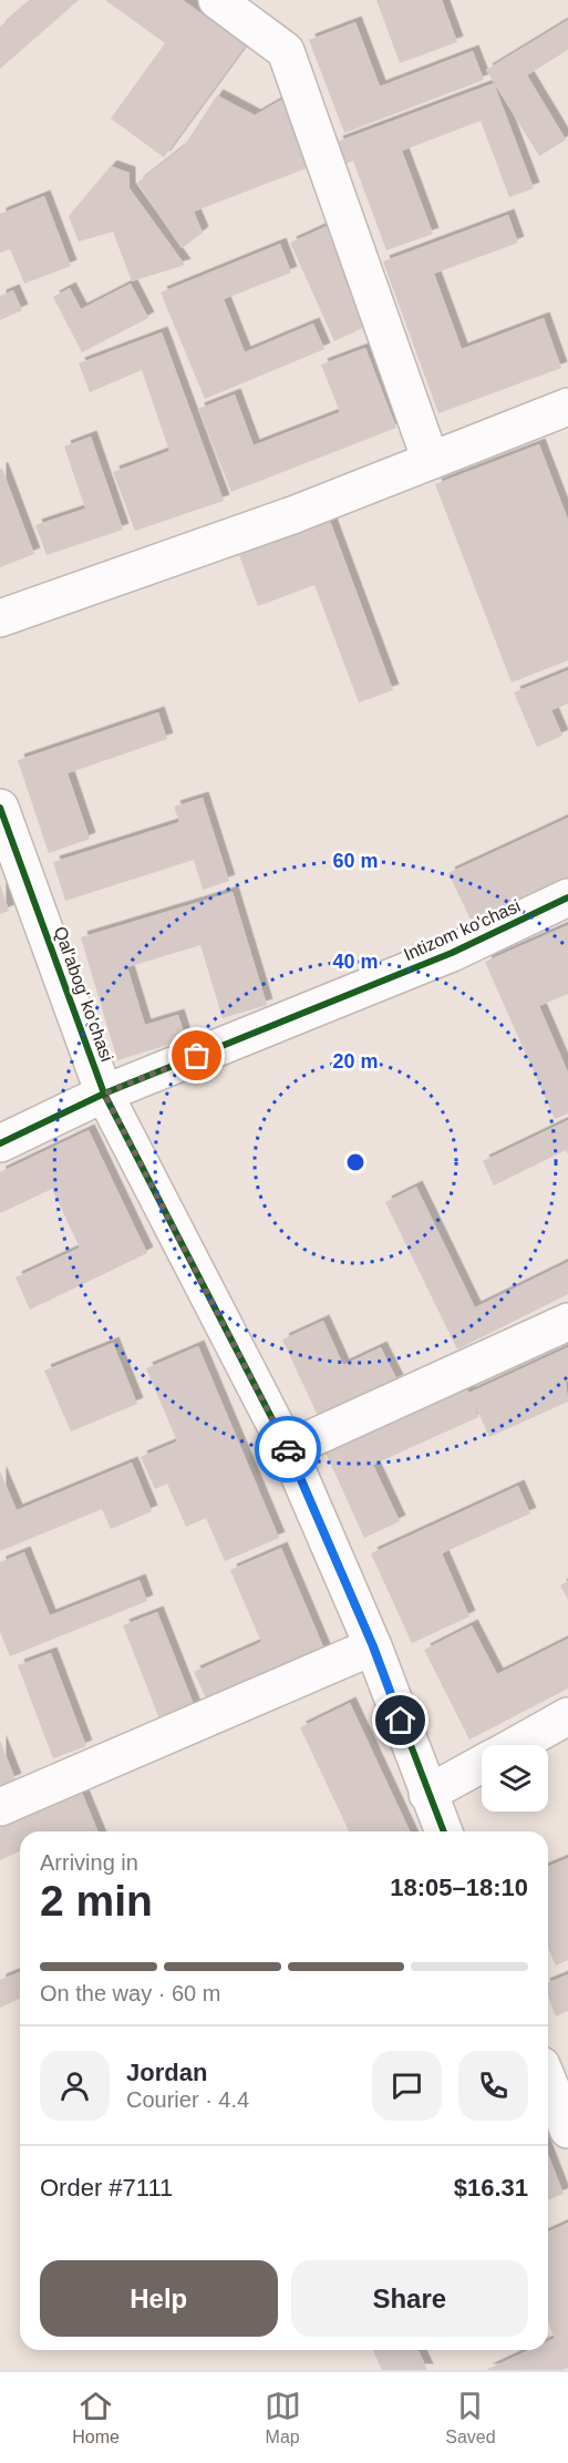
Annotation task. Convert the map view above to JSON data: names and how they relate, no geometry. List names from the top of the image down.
{
  "streets": {
    "street": ["Intizom ko'chasi", "Qal'abog' ko'chasi"]
  },
  "crossings": [
    ["Intizom ko'chasi", "Qal'abog' ko'chasi"]
  ],
  "page": {
    "heading": ["2 min", "Arriving in", "18:05–18:10"],
    "panel": [
      "Jordan",
      "Courier · 4.4",
      "Order #7111",
      "$16.31"
    ],
    "bar": "On the way · 60 m",
    "buttons": ["Help", "Share"],
    "tabs": ["Home", "Map", "Saved"]
  },
  "rings": ["60 m", "40 m", "20 m"]
}
